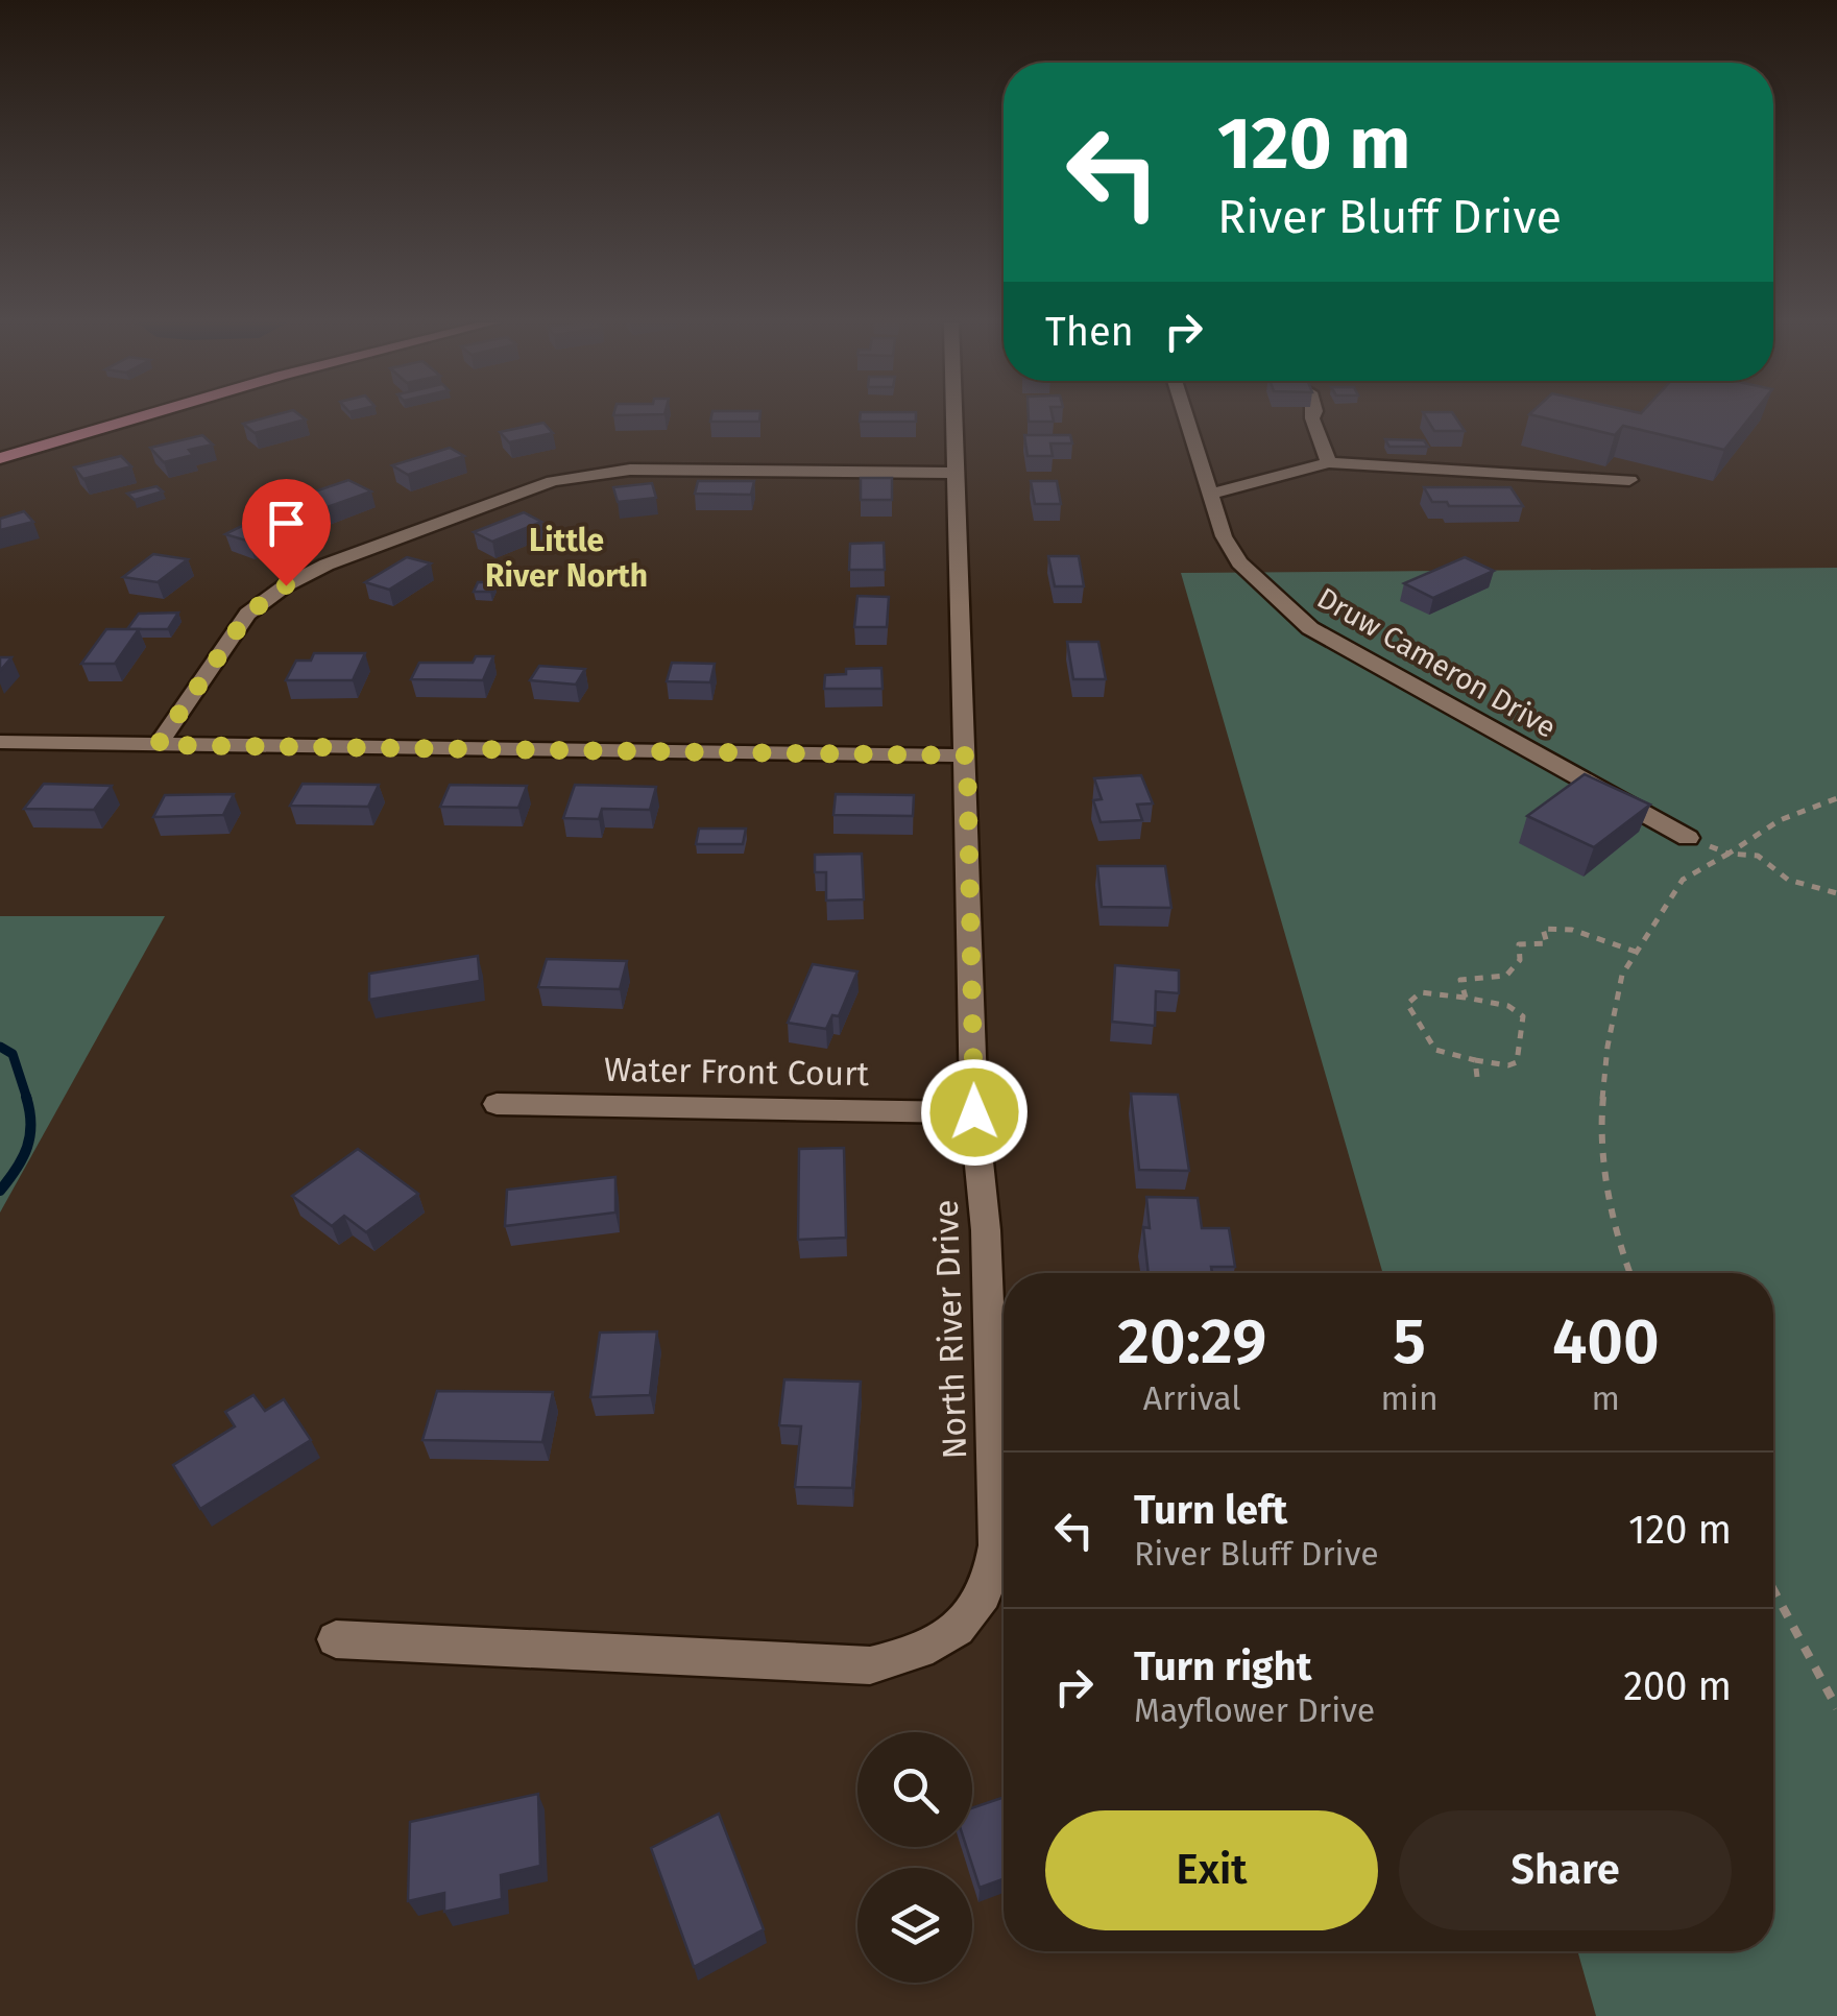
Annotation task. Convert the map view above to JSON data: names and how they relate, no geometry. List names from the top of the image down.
{
  "streets": {
    "street": ["Druw Cameron Drive", "Water Front Court", "North River Drive"]
  },
  "crossings": [
    ["Water Front Court", "North River Drive"]
  ],
  "districts": ["Little River North"],
  "page": {
    "turn": ["120 m", "River Bluff Drive"],
    "then": "Then",
    "eta": [
      "20:29",
      "Arrival",
      "5",
      "min",
      "400",
      "m"
    ],
    "list": [
      {
        "name": "Turn left",
        "note": "River Bluff Drive",
        "value": "120 m"
      },
      {
        "name": "Turn right",
        "note": "Mayflower Drive",
        "value": "200 m"
      }
    ],
    "buttons": ["Exit", "Share"]
  }
}
